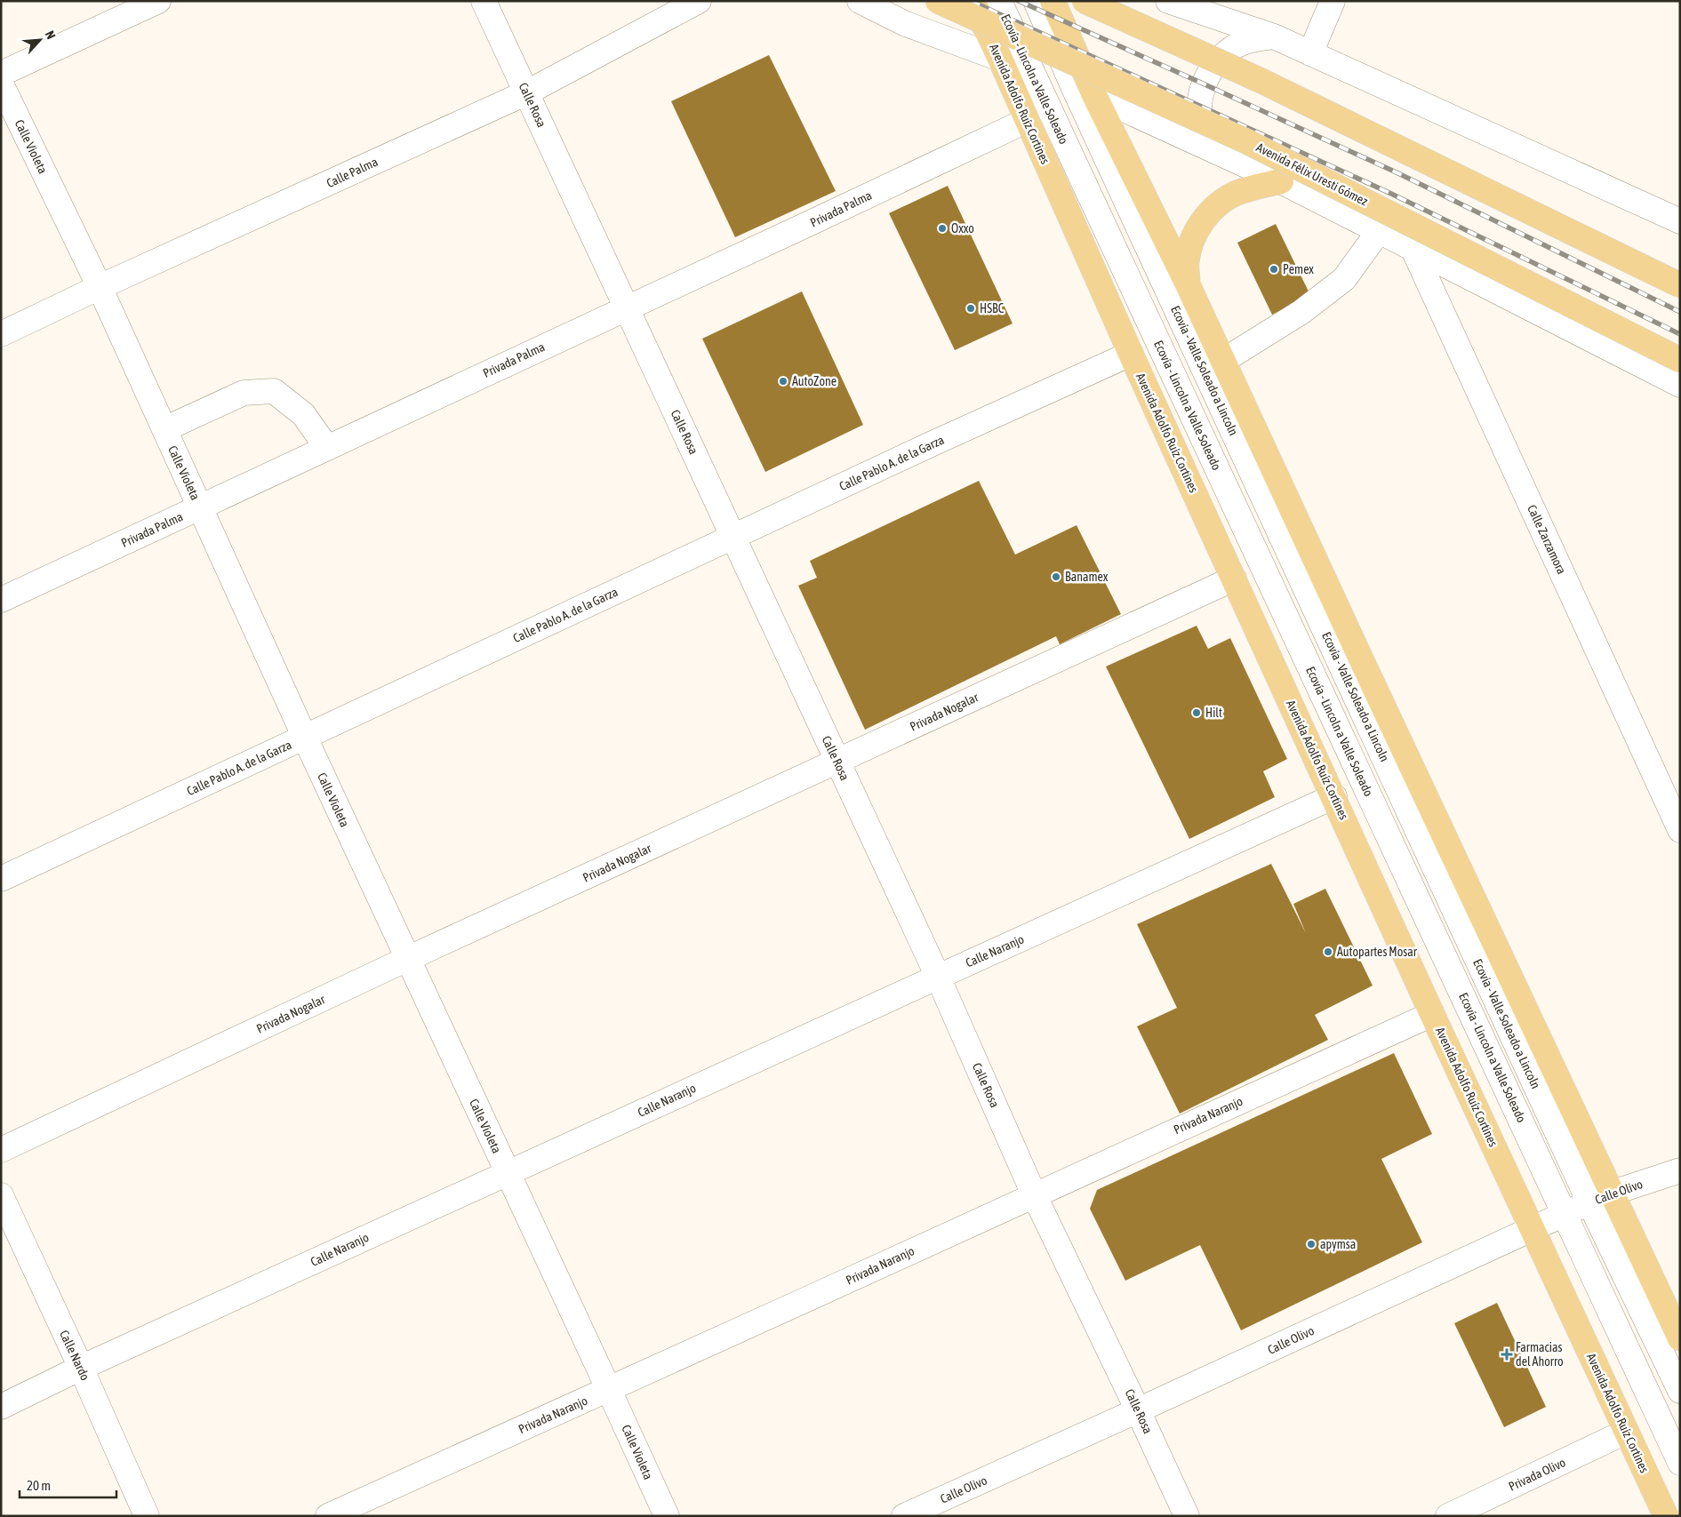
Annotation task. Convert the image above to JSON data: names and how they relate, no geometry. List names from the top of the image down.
{
  "streets": {
    "main road": ["Avenida Adolfo Ruíz Cortines", "Avenida Félix Uresti Gómez"],
    "street": [
      "Ecovía - Lincoln a Valle Soleado",
      "Calle Rosa",
      "Calle Violeta",
      "Calle Palma",
      "Privada Palma",
      "Ecovía - Valle Soleado a Lincoln",
      "Calle Pablo A. de la Garza",
      "Calle Zarzamora",
      "Privada Nogalar",
      "Calle Naranjo",
      "Privada Naranjo",
      "Calle Olivo",
      "Calle Nardo",
      "Privada Olivo"
    ]
  },
  "crossings": [
    ["Ecovía - Lincoln a Valle Soleado", "Calle Olivo"],
    ["Avenida Adolfo Ruíz Cortines", "Privada Palma"],
    ["Avenida Adolfo Ruíz Cortines", "Calle Pablo A. de la Garza"],
    ["Avenida Adolfo Ruíz Cortines", "Privada Nogalar"],
    ["Avenida Adolfo Ruíz Cortines", "Calle Naranjo"],
    ["Avenida Adolfo Ruíz Cortines", "Privada Naranjo"],
    ["Avenida Adolfo Ruíz Cortines", "Calle Olivo"],
    ["Avenida Adolfo Ruíz Cortines", "Privada Olivo"],
    ["Calle Rosa", "Calle Palma"],
    ["Calle Rosa", "Privada Palma"],
    ["Calle Rosa", "Calle Pablo A. de la Garza"],
    ["Calle Rosa", "Privada Nogalar"],
    ["Calle Rosa", "Calle Naranjo"],
    ["Calle Rosa", "Privada Naranjo"],
    ["Calle Rosa", "Calle Olivo"],
    ["Calle Violeta", "Calle Palma"],
    ["Calle Violeta", "Privada Palma"],
    ["Calle Violeta", "Calle Pablo A. de la Garza"],
    ["Calle Violeta", "Privada Nogalar"],
    ["Calle Violeta", "Calle Naranjo"],
    ["Calle Violeta", "Privada Naranjo"],
    ["Ecovía - Valle Soleado a Lincoln", "Calle Olivo"],
    ["Calle Naranjo", "Calle Nardo"]
  ],
  "places": {
    "other": [
      "Oxxo",
      "Pemex",
      "HSBC",
      "AutoZone",
      "Banamex",
      "Hilt",
      "Autopartes Mosar",
      "apymsa"
    ],
    "health": ["Farmacias del Ahorro"]
  },
  "scale_bar": "20 m",
  "north": "top right"
}
